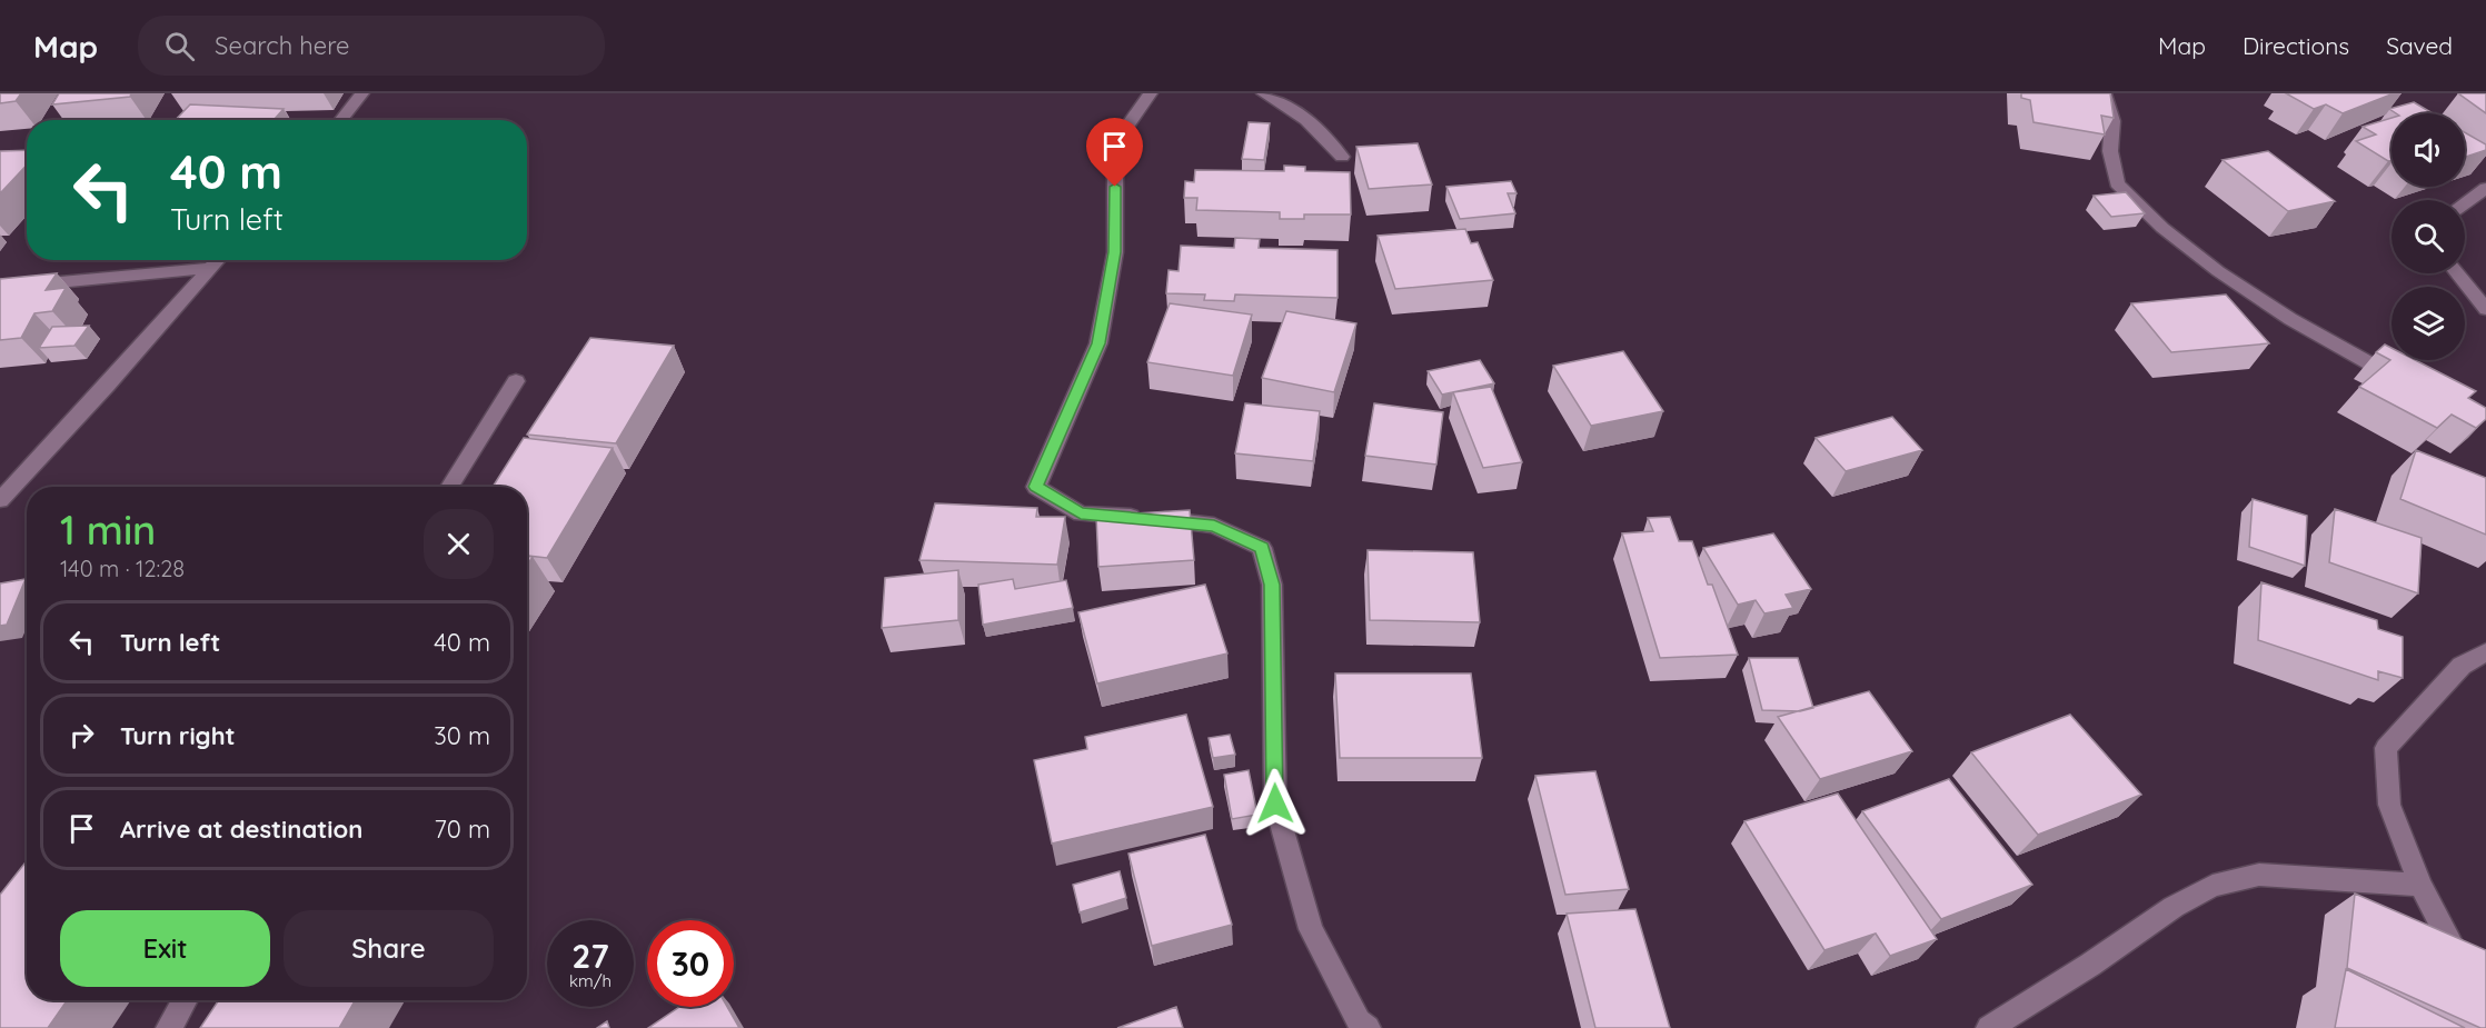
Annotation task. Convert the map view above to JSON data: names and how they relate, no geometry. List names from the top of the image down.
{
  "page": {
    "header": "Map",
    "search": "Search here",
    "nav": ["Map", "Directions", "Saved"],
    "turn": ["40 m", "Turn left"],
    "heading": ["1 min", "140 m · 12:28"],
    "list": [
      {
        "name": "Turn left",
        "value": "40 m"
      },
      {
        "name": "Turn right",
        "value": "30 m"
      },
      {
        "name": "Arrive at destination",
        "value": "70 m"
      }
    ],
    "buttons": ["Exit", "Share"],
    "speed": "27 km/h",
    "limit": "30"
  }
}
